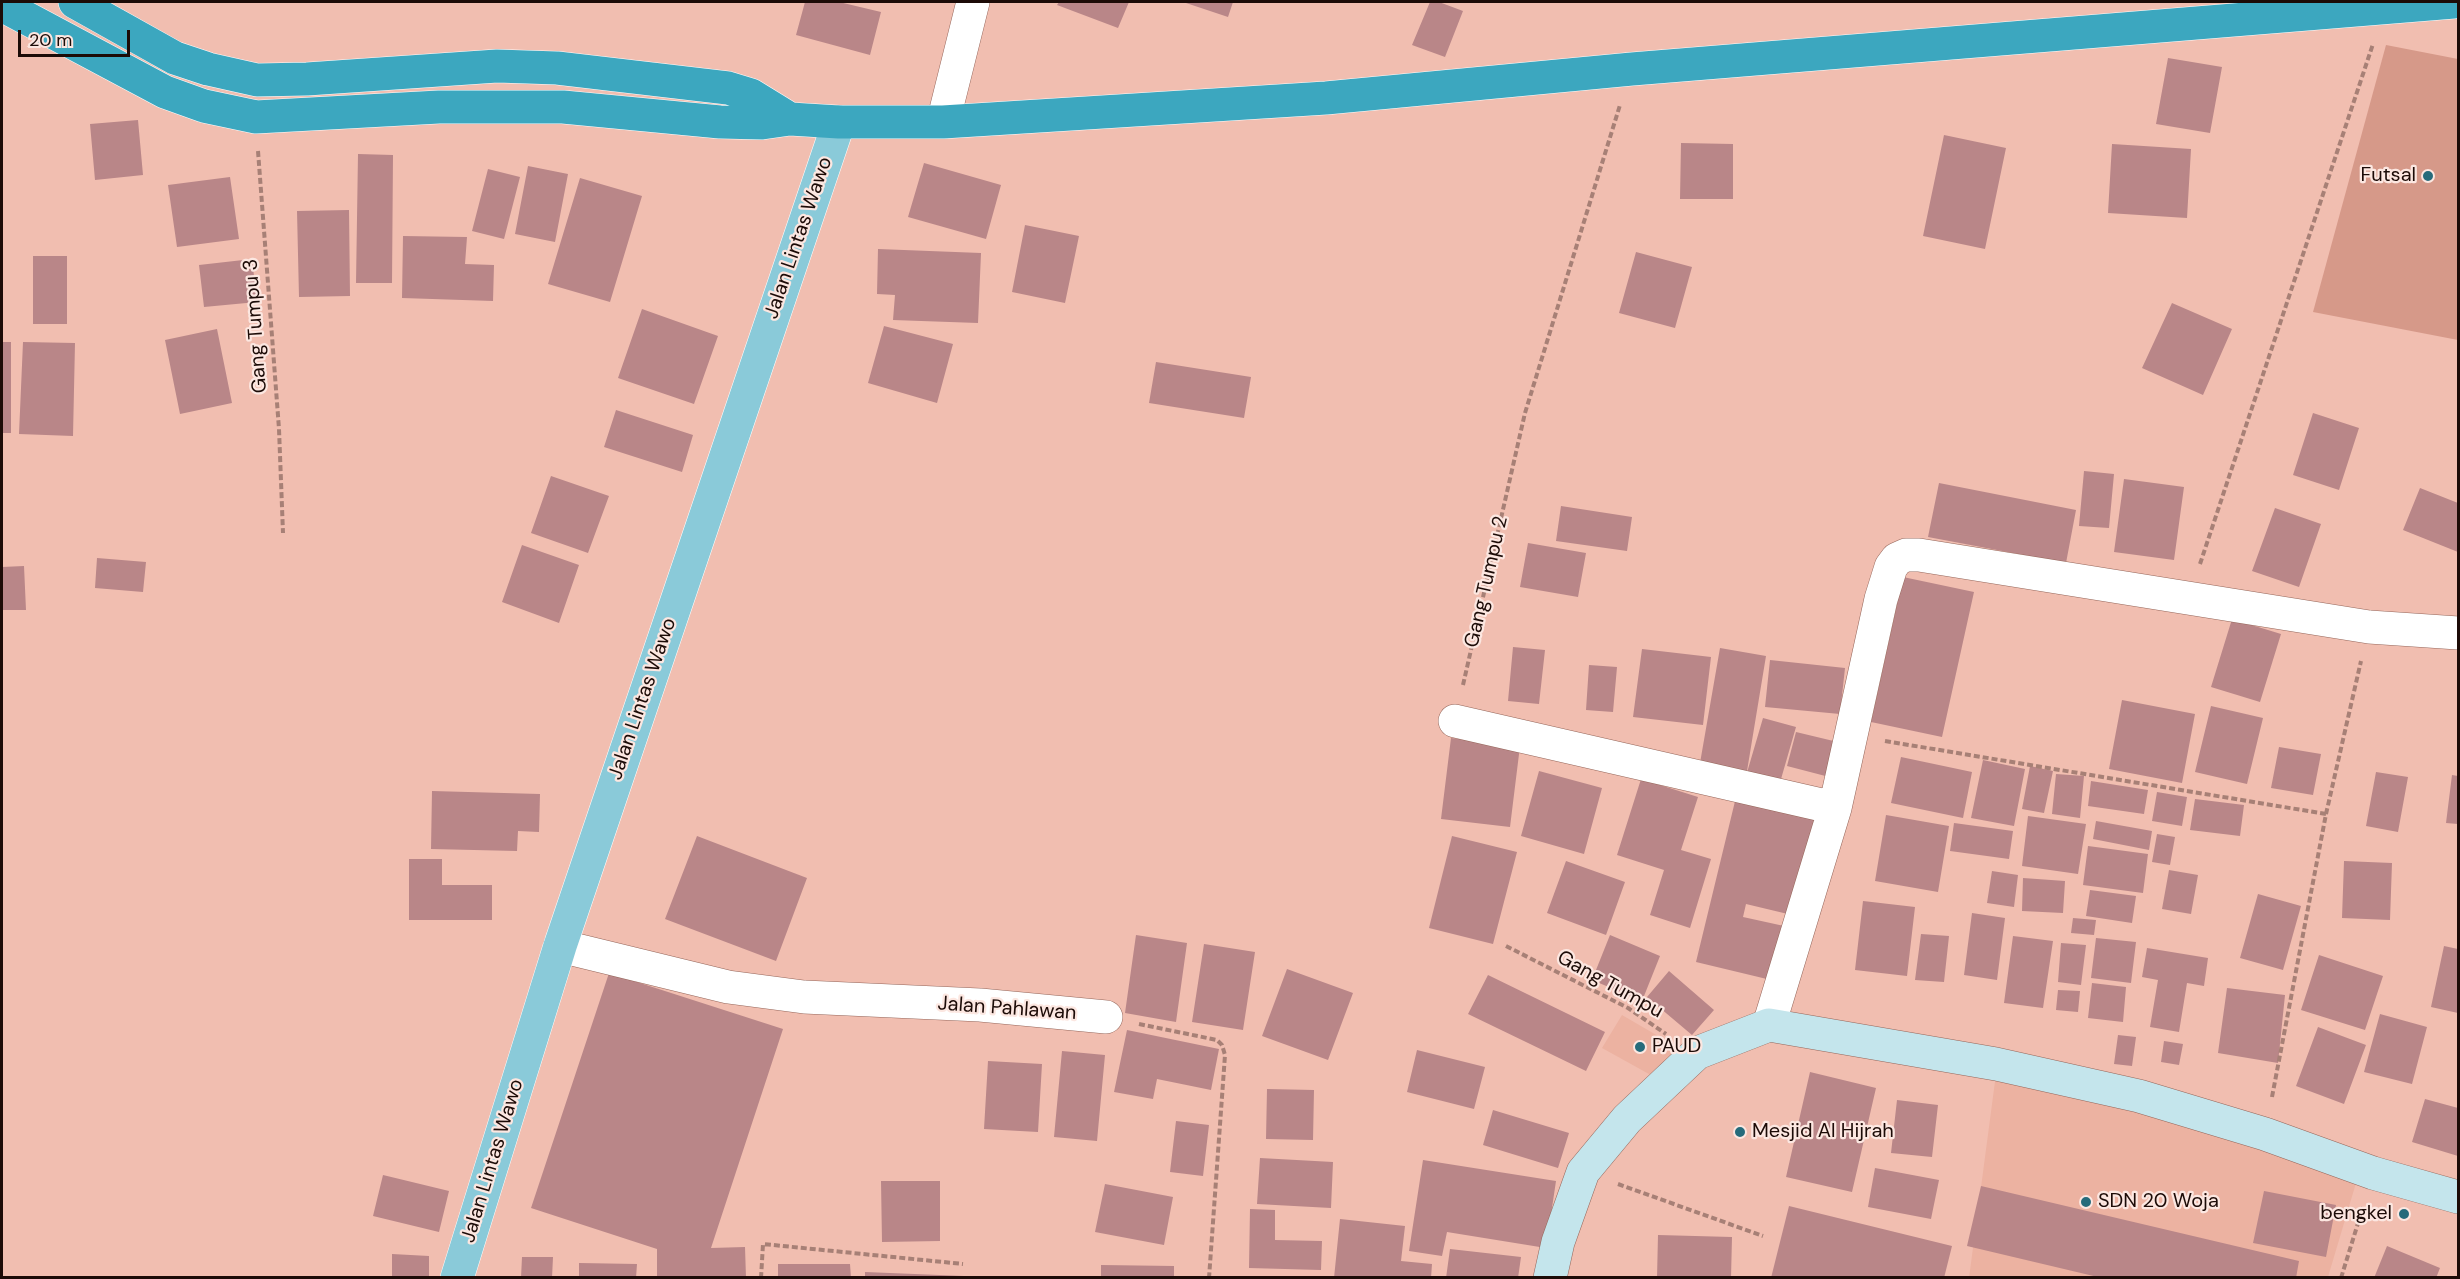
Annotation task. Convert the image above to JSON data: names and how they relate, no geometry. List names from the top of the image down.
{
  "streets": {
    "main road": ["Jalan Lintas Wawo"],
    "street": ["Jalan Pahlawan"],
    "path": ["Gang Tumpu 3", "Gang Tumpu 2", "Gang Tumpu"]
  },
  "crossings": [
    ["Jalan Lintas Wawo", "Jalan Pahlawan"]
  ],
  "places": [
    "Futsal",
    "PAUD",
    "Mesjid Al Hijrah",
    "SDN 20 Woja",
    "bengkel"
  ],
  "scale_bar": "20 m"
}
